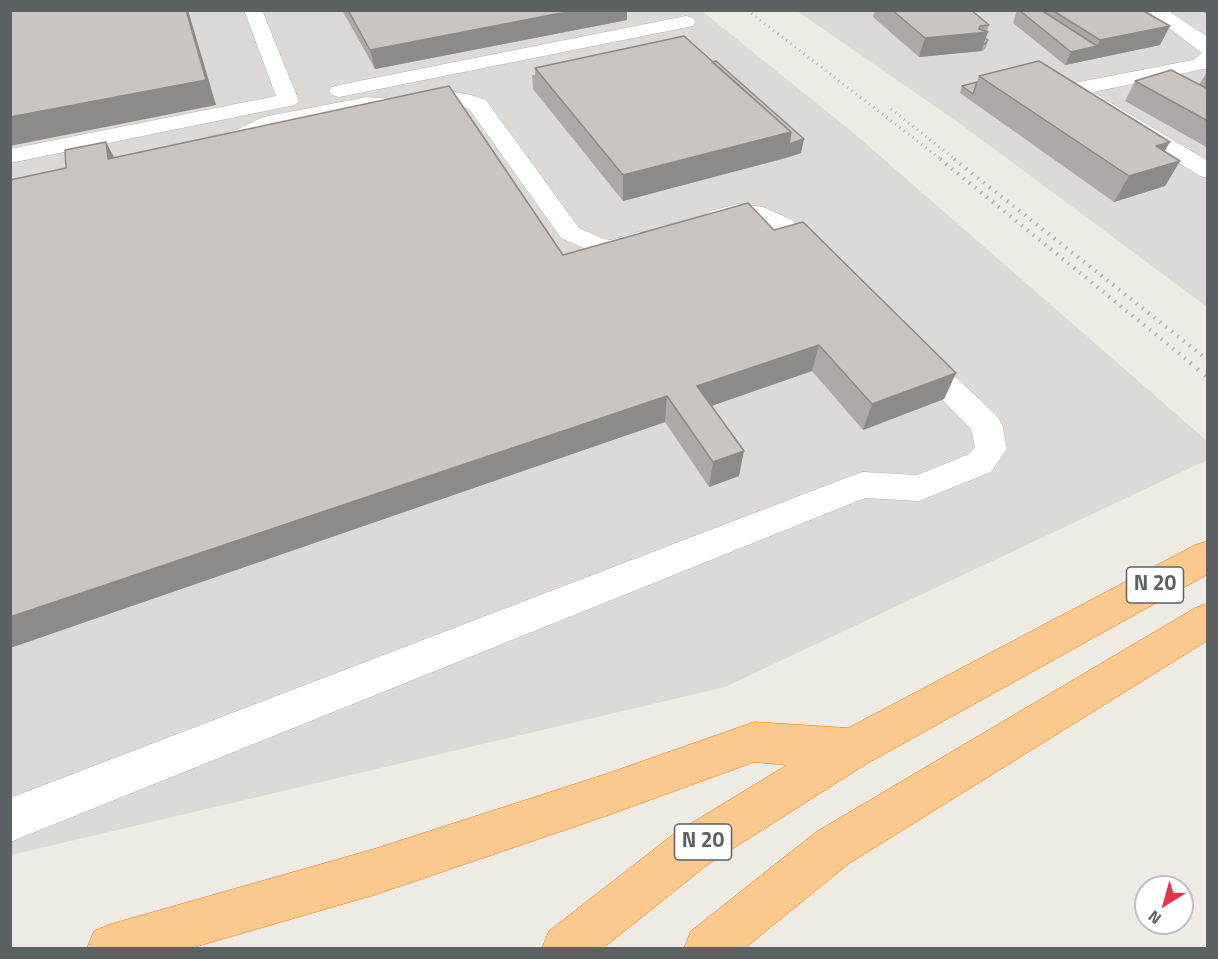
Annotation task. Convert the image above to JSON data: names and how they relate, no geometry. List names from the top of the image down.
{
  "streets": {
    "highway": ["N 20"]
  },
  "north": "bottom left"
}
